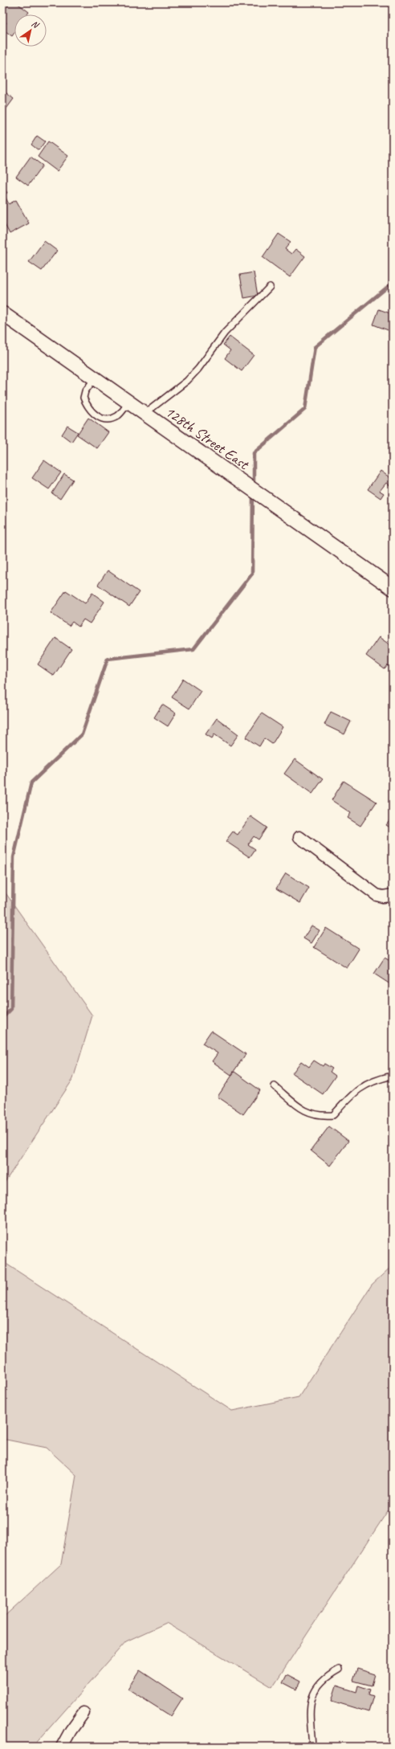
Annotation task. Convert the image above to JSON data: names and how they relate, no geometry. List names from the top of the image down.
{
  "streets": {
    "street": ["128th Street East"]
  },
  "north": "top right"
}
